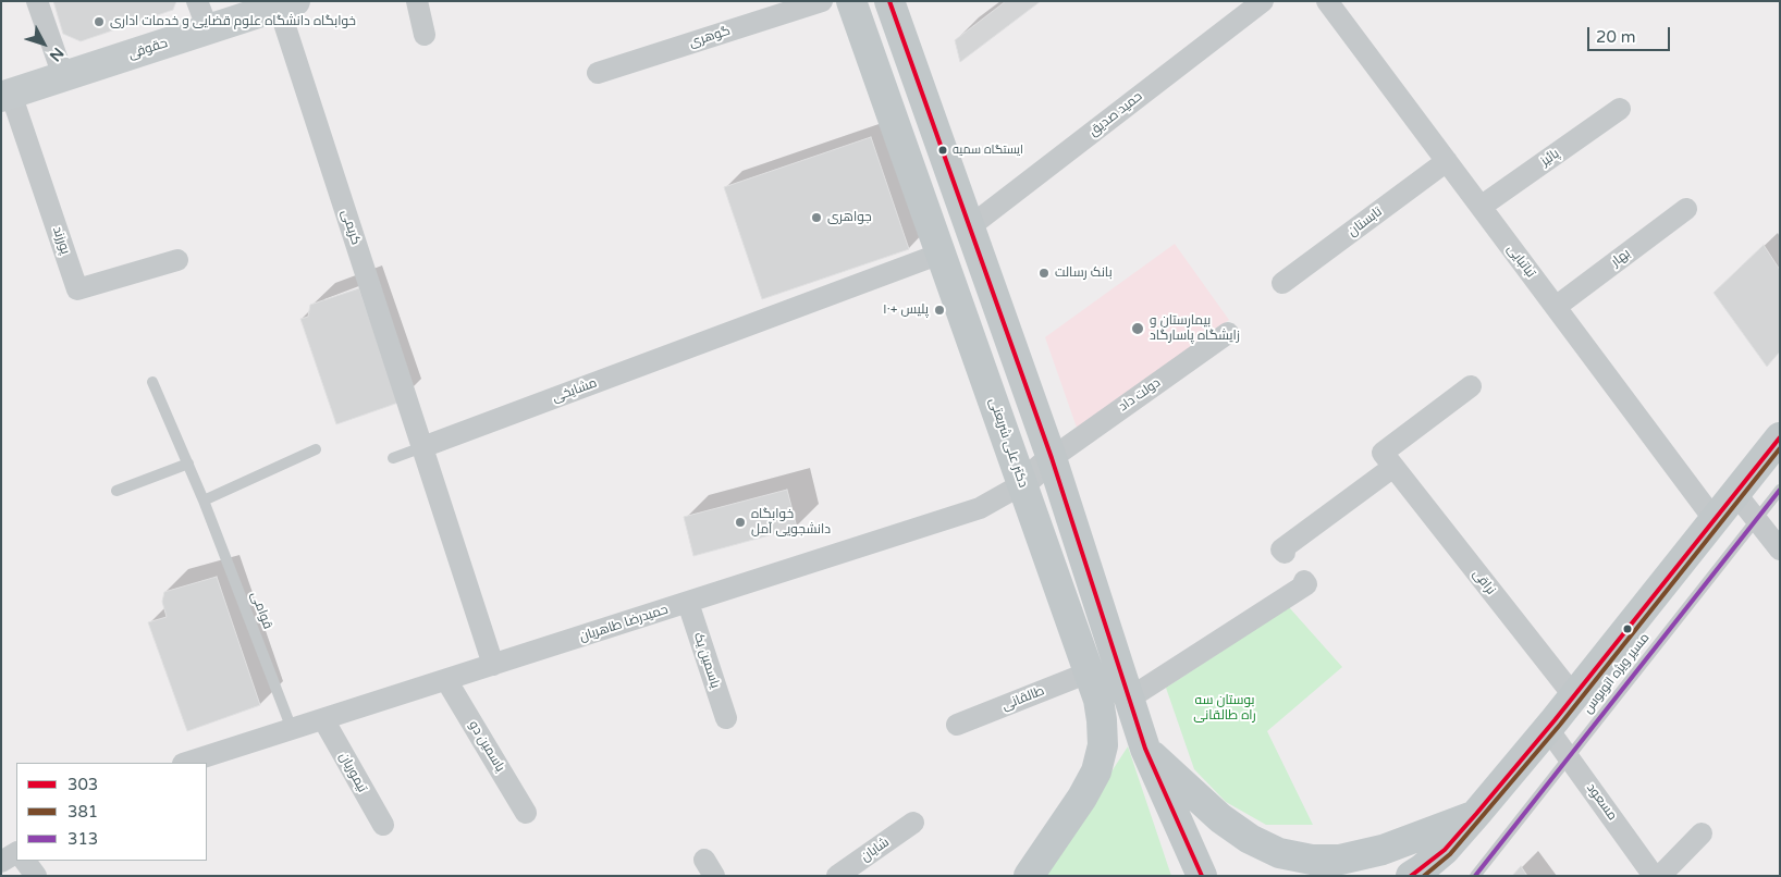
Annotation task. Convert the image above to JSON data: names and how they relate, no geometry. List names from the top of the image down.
{
  "streets": {
    "main road": ["حقوقی", "دکتر علی شریعتی"],
    "street": [
      "گوهری",
      "حمید صدیق",
      "پائیز",
      "تابستان",
      "کریمی",
      "پورزند",
      "بهار",
      "تباتبایی",
      "مشایخی",
      "دولت داد",
      "نراقی",
      "حمیدرضا طاهریان",
      "یاسمین یک",
      "طالقانی",
      "یاسمین دو",
      "تیموریان",
      "مسعود",
      "شایان"
    ],
    "lane": ["قوامی", "مسیر ویژه اتوبوس"]
  },
  "crossings": [
    ["حقوقی", "کریمی"],
    ["حقوقی", "پورزند"],
    ["پائیز", "تباتبایی"],
    ["تابستان", "تباتبایی"],
    ["کریمی", "مشایخی"],
    ["بهار", "تباتبایی"],
    ["مشایخی", "دکتر علی شریعتی"],
    ["دولت داد", "حمیدرضا طاهریان"],
    ["دکتر علی شریعتی", "حمیدرضا طاهریان"],
    ["دکتر علی شریعتی", "طالقانی"],
    ["قوامی", "حمیدرضا طاهریان"],
    ["حمیدرضا طاهریان", "یاسمین یک"],
    ["حمیدرضا طاهریان", "یاسمین دو"],
    ["حمیدرضا طاهریان", "تیموریان"],
    ["مسیر ویژه اتوبوس", "مسعود"]
  ],
  "parks": ["بوستان سه راه طالقانی"],
  "places": [
    "خوابگاه دانشگاه علوم قضایی و خدمات اداری",
    "ایستگاه سمیه",
    "جواهری",
    "بانک رسالت",
    "پلیس +۱۰",
    "بیمارستان و زایشگاه پاسارگاد",
    "خوابگاه دانشجویی آمل"
  ],
  "lines": ["transit line 303", "transit line 381", "transit line 313"],
  "legend": ["303", "381", "313"],
  "scale_bar": "20 m",
  "north": "bottom right"
}
